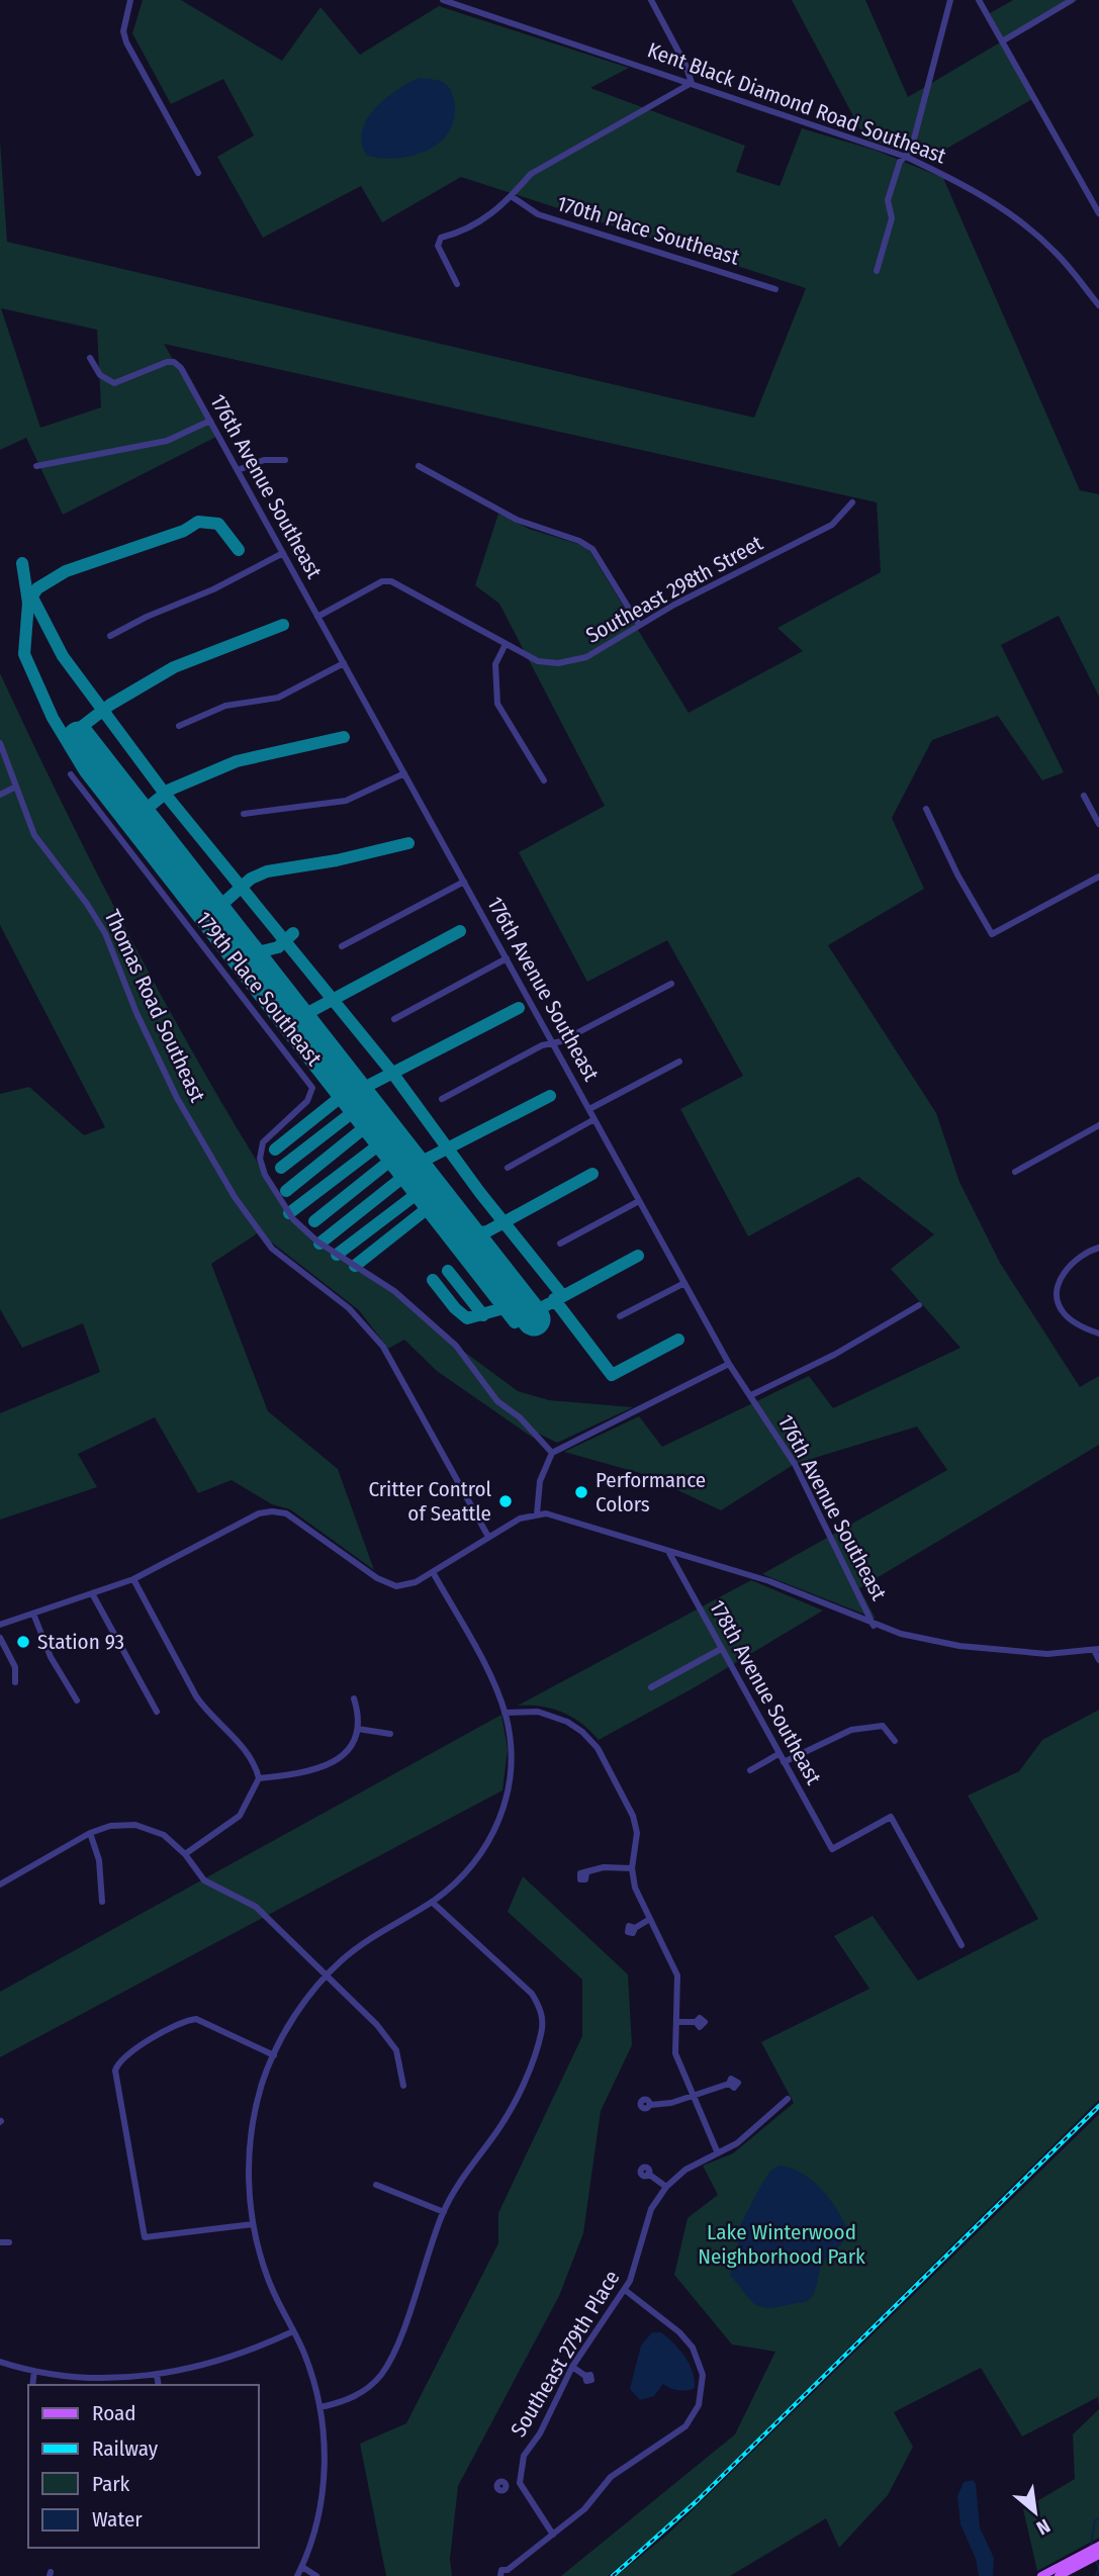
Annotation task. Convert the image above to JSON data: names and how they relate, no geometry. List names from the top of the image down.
{
  "streets": {
    "street": [
      "Kent Black Diamond Road Southeast",
      "170th Place Southeast",
      "176th Avenue Southeast",
      "Southeast 298th Street",
      "179th Place Southeast",
      "Thomas Road Southeast",
      "178th Avenue Southeast",
      "Southeast 279th Place"
    ]
  },
  "crossings": [
    ["176th Avenue Southeast", "Southeast 298th Street"]
  ],
  "parks": ["Lake Winterwood Neighborhood Park"],
  "places": ["Performance Colors", "Critter Control of Seattle", "Station 93"],
  "legend": [
    "Road",
    "Railway",
    "Park",
    "Water"
  ],
  "north": "bottom right"
}
